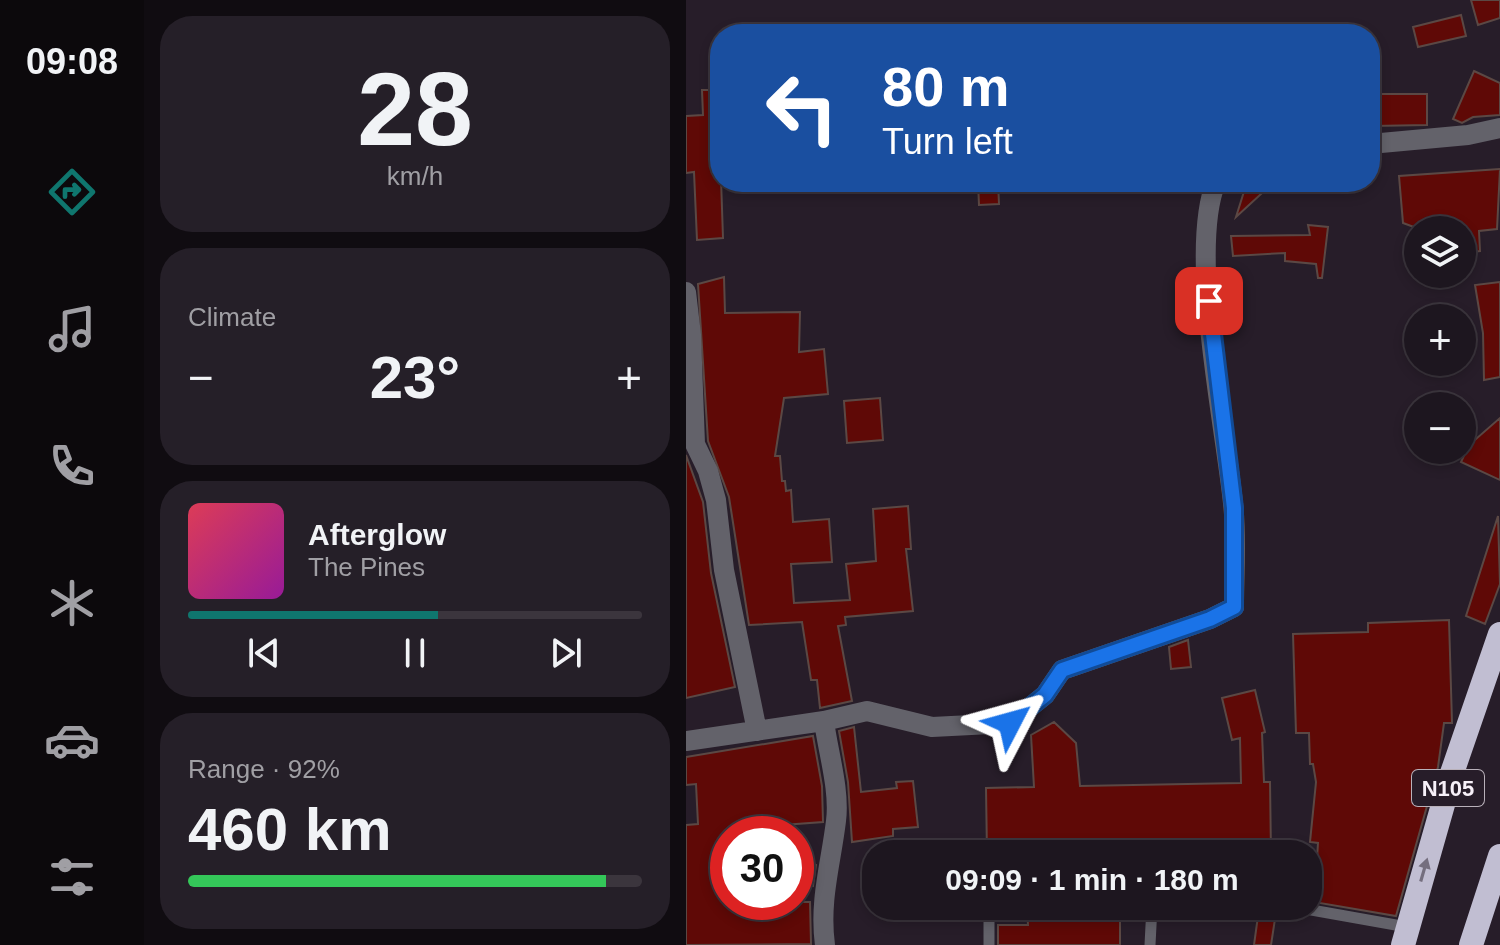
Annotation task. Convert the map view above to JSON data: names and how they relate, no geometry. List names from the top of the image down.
{
  "streets": {
    "highway": ["N105"]
  },
  "page": {
    "tabs": "09:08",
    "tile": [
      ["28", "km/h"],
      "Climate",
      ["Range · 92%", "460 km"]
    ],
    "turn": ["80 m", "Turn left"],
    "map_buttons": ["+", "−"],
    "heat": ["−", "23°", "+"],
    "song": ["Afterglow", "The Pines"],
    "limit": "30",
    "trip": "09:09 · 1 min · 180 m"
  }
}
